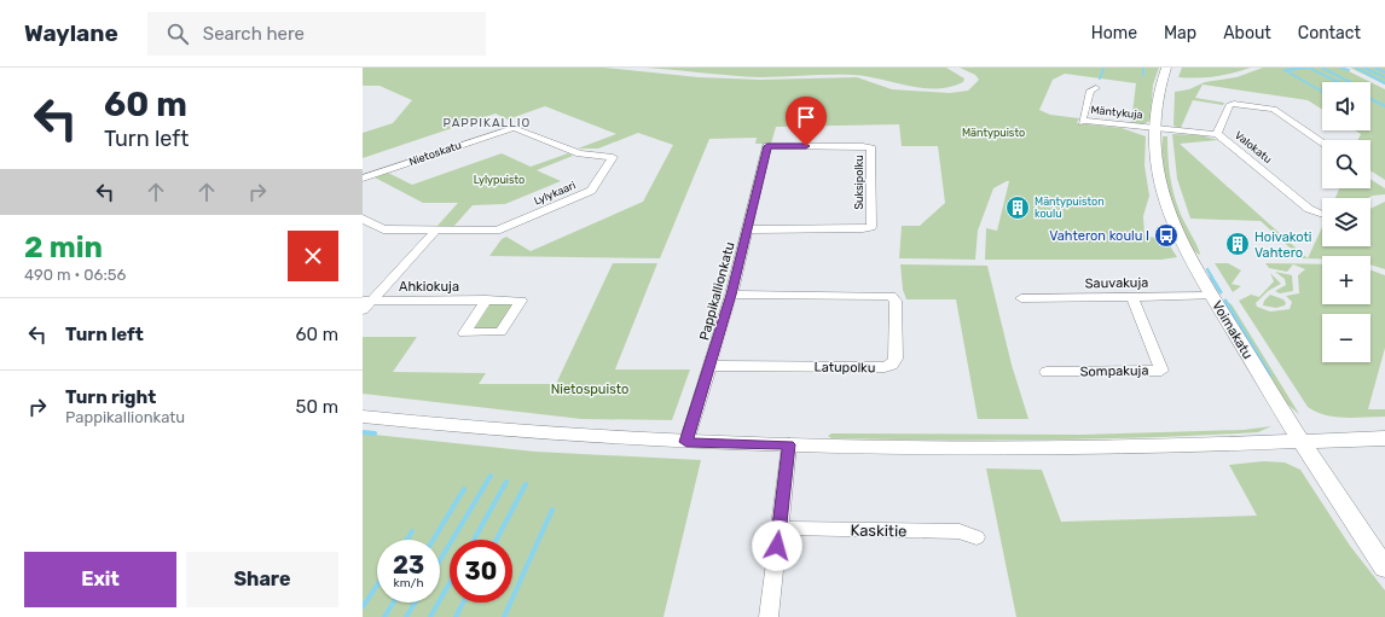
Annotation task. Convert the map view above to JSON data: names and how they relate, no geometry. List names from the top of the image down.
{
  "streets": {
    "street": [
      "Mäntykuja",
      "Valokatu",
      "Nietoskatu",
      "Suksipolku",
      "Lylykaari",
      "Sauvakuja",
      "Ahkiokuja",
      "Pappikallionkatu",
      "Voimakatu",
      "Latupolku",
      "Sompakuja",
      "Kaskitie"
    ]
  },
  "crossings": [
    ["Mäntykuja", "Valokatu"],
    ["Mäntykuja", "Voimakatu"],
    ["Valokatu", "Voimakatu"],
    ["Nietoskatu", "Lylykaari"],
    ["Suksipolku", "Pappikallionkatu"],
    ["Sauvakuja", "Voimakatu"],
    ["Sauvakuja", "Sompakuja"],
    ["Pappikallionkatu", "Latupolku"]
  ],
  "districts": ["PAPPIKALLIO"],
  "parks": ["Mäntypuisto", "Lylypuisto", "Nietospuisto"],
  "places": {
    "building": ["Mäntypuiston koulu", "Hoivakoti Vahtero"],
    "bus stop": ["Vahteron koulu I"]
  },
  "page": {
    "header": "Waylane",
    "search": "Search here",
    "nav": [
      "Home",
      "Map",
      "About",
      "Contact"
    ],
    "turn": ["60 m", "Turn left"],
    "map_buttons": ["+", "−"],
    "heading": ["2 min", "490 m · 06:56"],
    "list": [
      {
        "name": "Turn left",
        "value": "60 m"
      },
      {
        "name": "Turn right",
        "note": "Pappikallionkatu",
        "value": "50 m"
      }
    ],
    "speed": "23 km/h",
    "limit": "30",
    "buttons": ["Exit", "Share"]
  }
}
